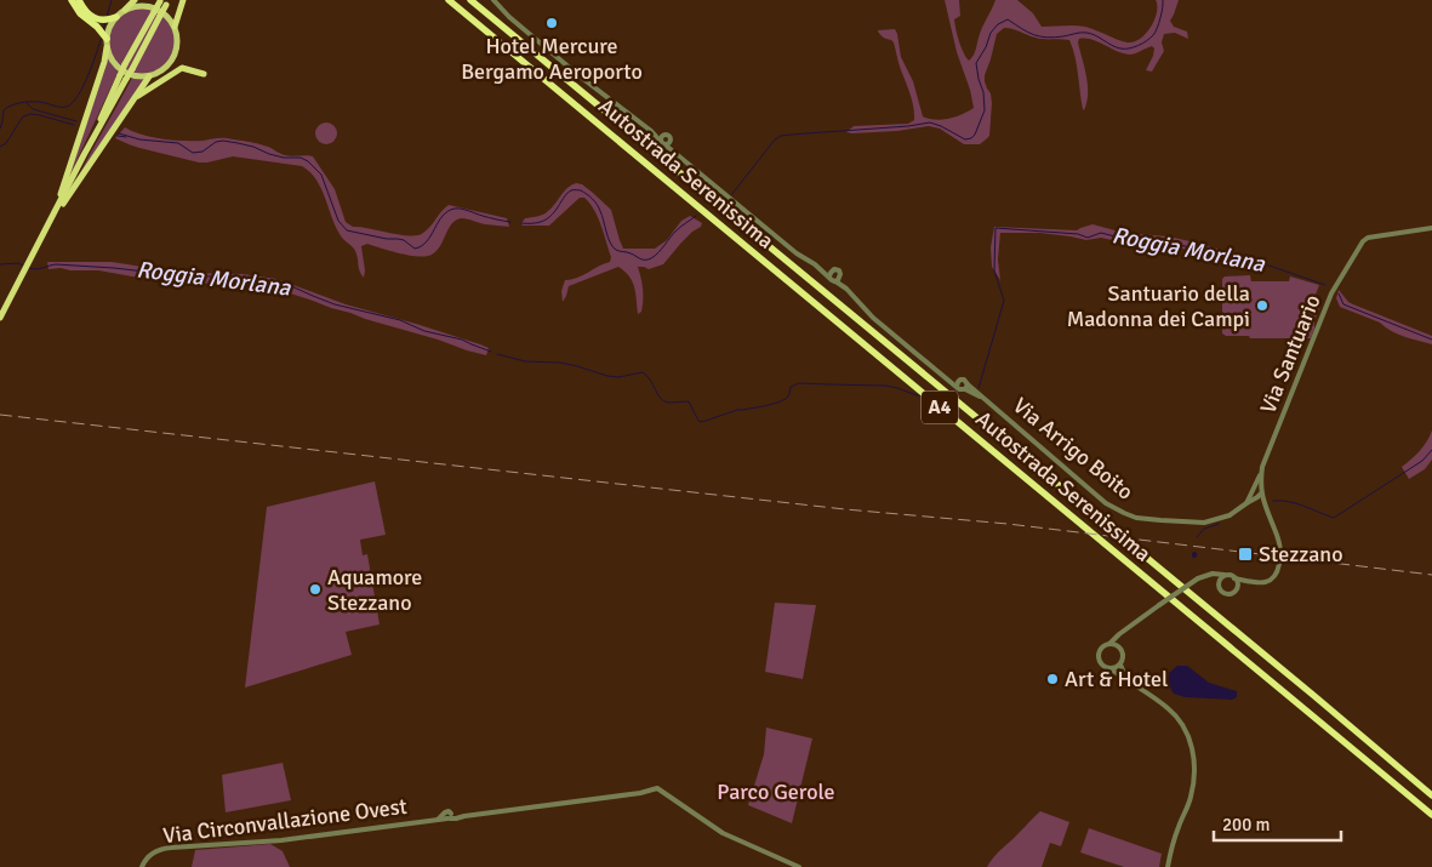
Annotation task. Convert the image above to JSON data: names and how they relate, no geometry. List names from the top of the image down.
{
  "streets": {
    "highway": ["Autostrada Serenissima", "A4"],
    "street": ["Via Santuario", "Via Arrigo Boito", "Via Circonvallazione Ovest"]
  },
  "crossings": [
    ["Via Santuario", "Via Arrigo Boito"]
  ],
  "water": ["Roggia Morlana"],
  "parks": ["Parco Gerole"],
  "places": {
    "other": [
      "Hotel Mercure Bergamo Aeroporto",
      "Santuario della Madonna dei Campi",
      "Aquamore Stezzano",
      "Art & Hotel"
    ],
    "transit": ["Stezzano"]
  },
  "scale_bar": "200 m"
}
